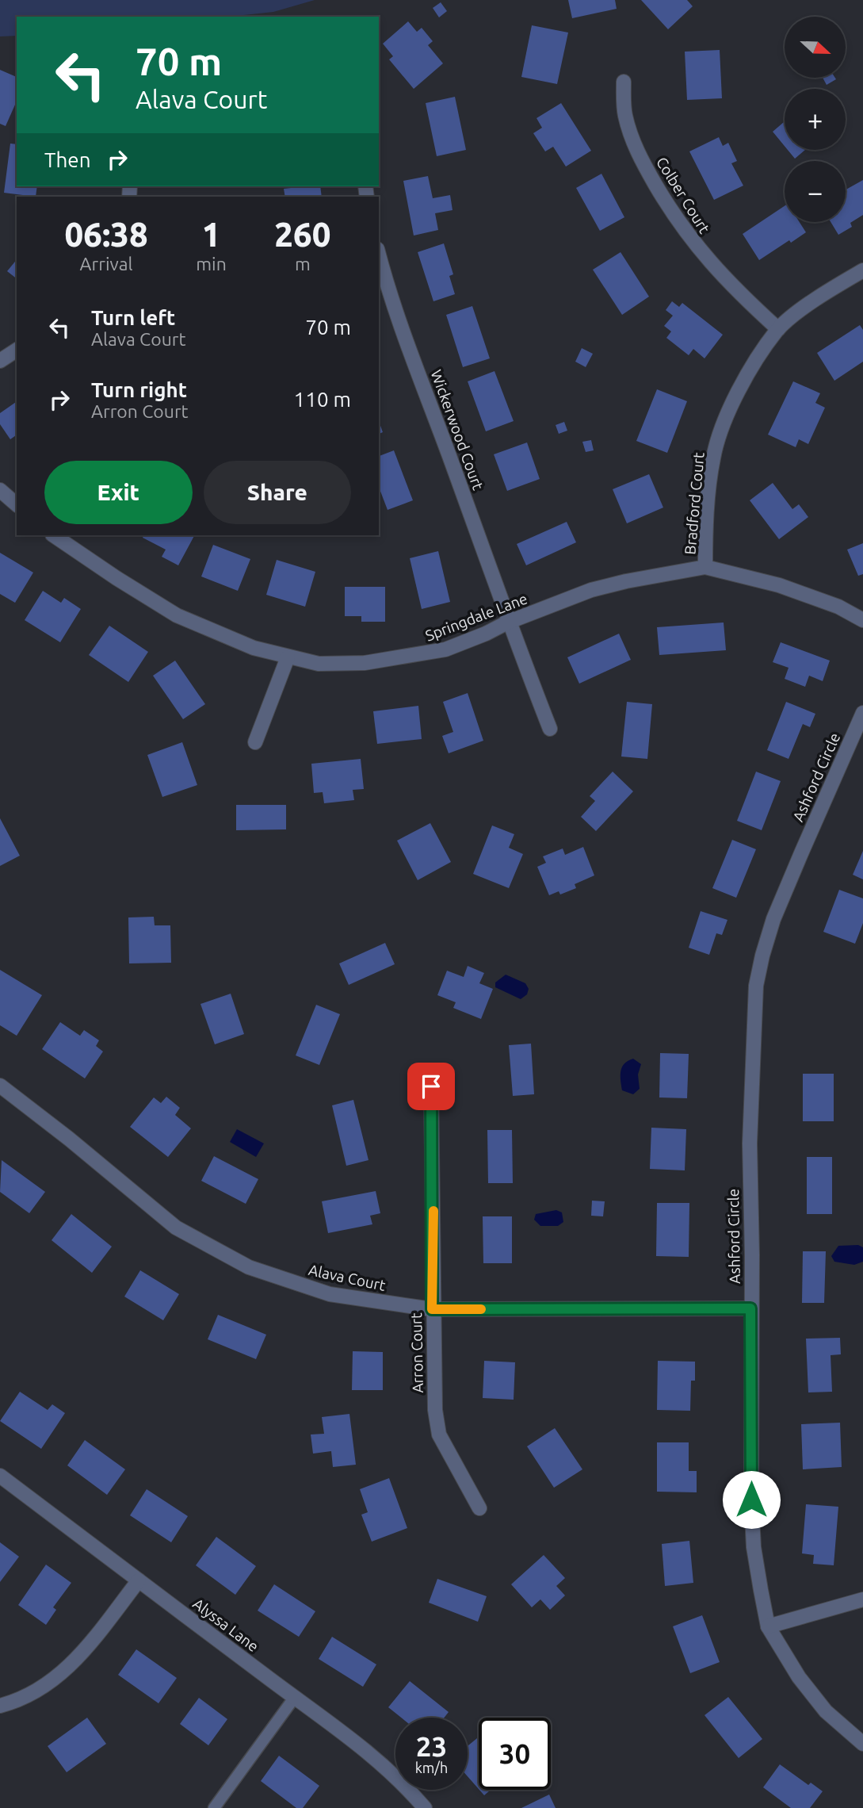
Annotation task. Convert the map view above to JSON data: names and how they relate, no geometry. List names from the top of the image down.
{
  "streets": {
    "street": [
      "Colber Court",
      "Wickerwood Court",
      "Bradford Court",
      "Springdale Lane",
      "Ashford Circle",
      "Alava Court",
      "Arron Court",
      "Alyssa Lane"
    ]
  },
  "crossings": [
    ["Colber Court", "Bradford Court"],
    ["Wickerwood Court", "Springdale Lane"],
    ["Bradford Court", "Springdale Lane"],
    ["Ashford Circle", "Alava Court"],
    ["Alava Court", "Arron Court"]
  ],
  "north": "right",
  "page": {
    "map_buttons": ["+", "−"],
    "turn": ["70 m", "Alava Court"],
    "then": "Then",
    "eta": [
      "06:38",
      "Arrival",
      "1",
      "min",
      "260",
      "m"
    ],
    "list": [
      {
        "name": "Turn left",
        "note": "Alava Court",
        "value": "70 m"
      },
      {
        "name": "Turn right",
        "note": "Arron Court",
        "value": "110 m"
      }
    ],
    "buttons": ["Exit", "Share"],
    "speed": "23 km/h",
    "limit": "30"
  }
}
